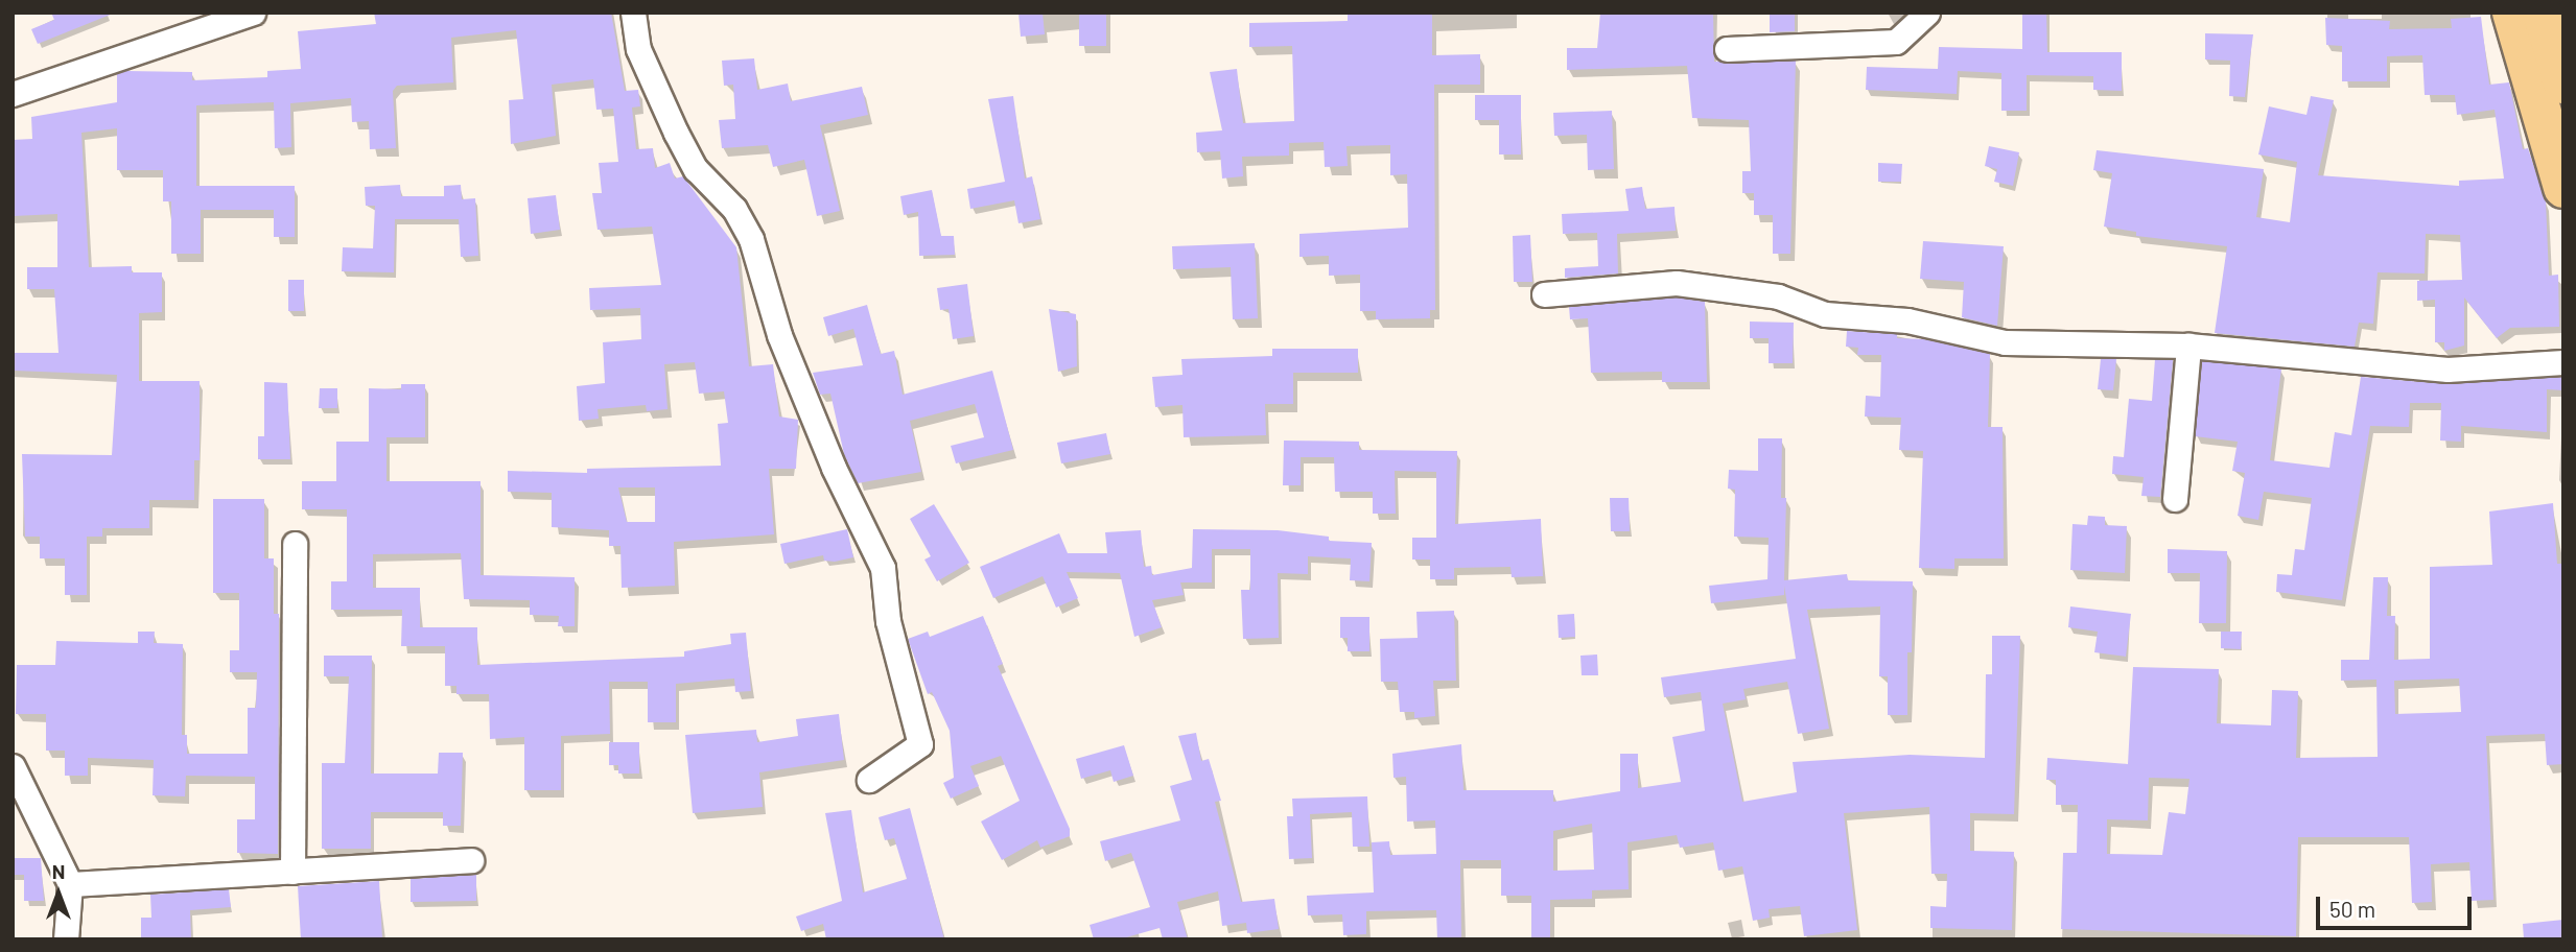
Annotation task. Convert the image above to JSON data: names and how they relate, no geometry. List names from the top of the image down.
{
  "scale_bar": "50 m",
  "north": "top"
}
